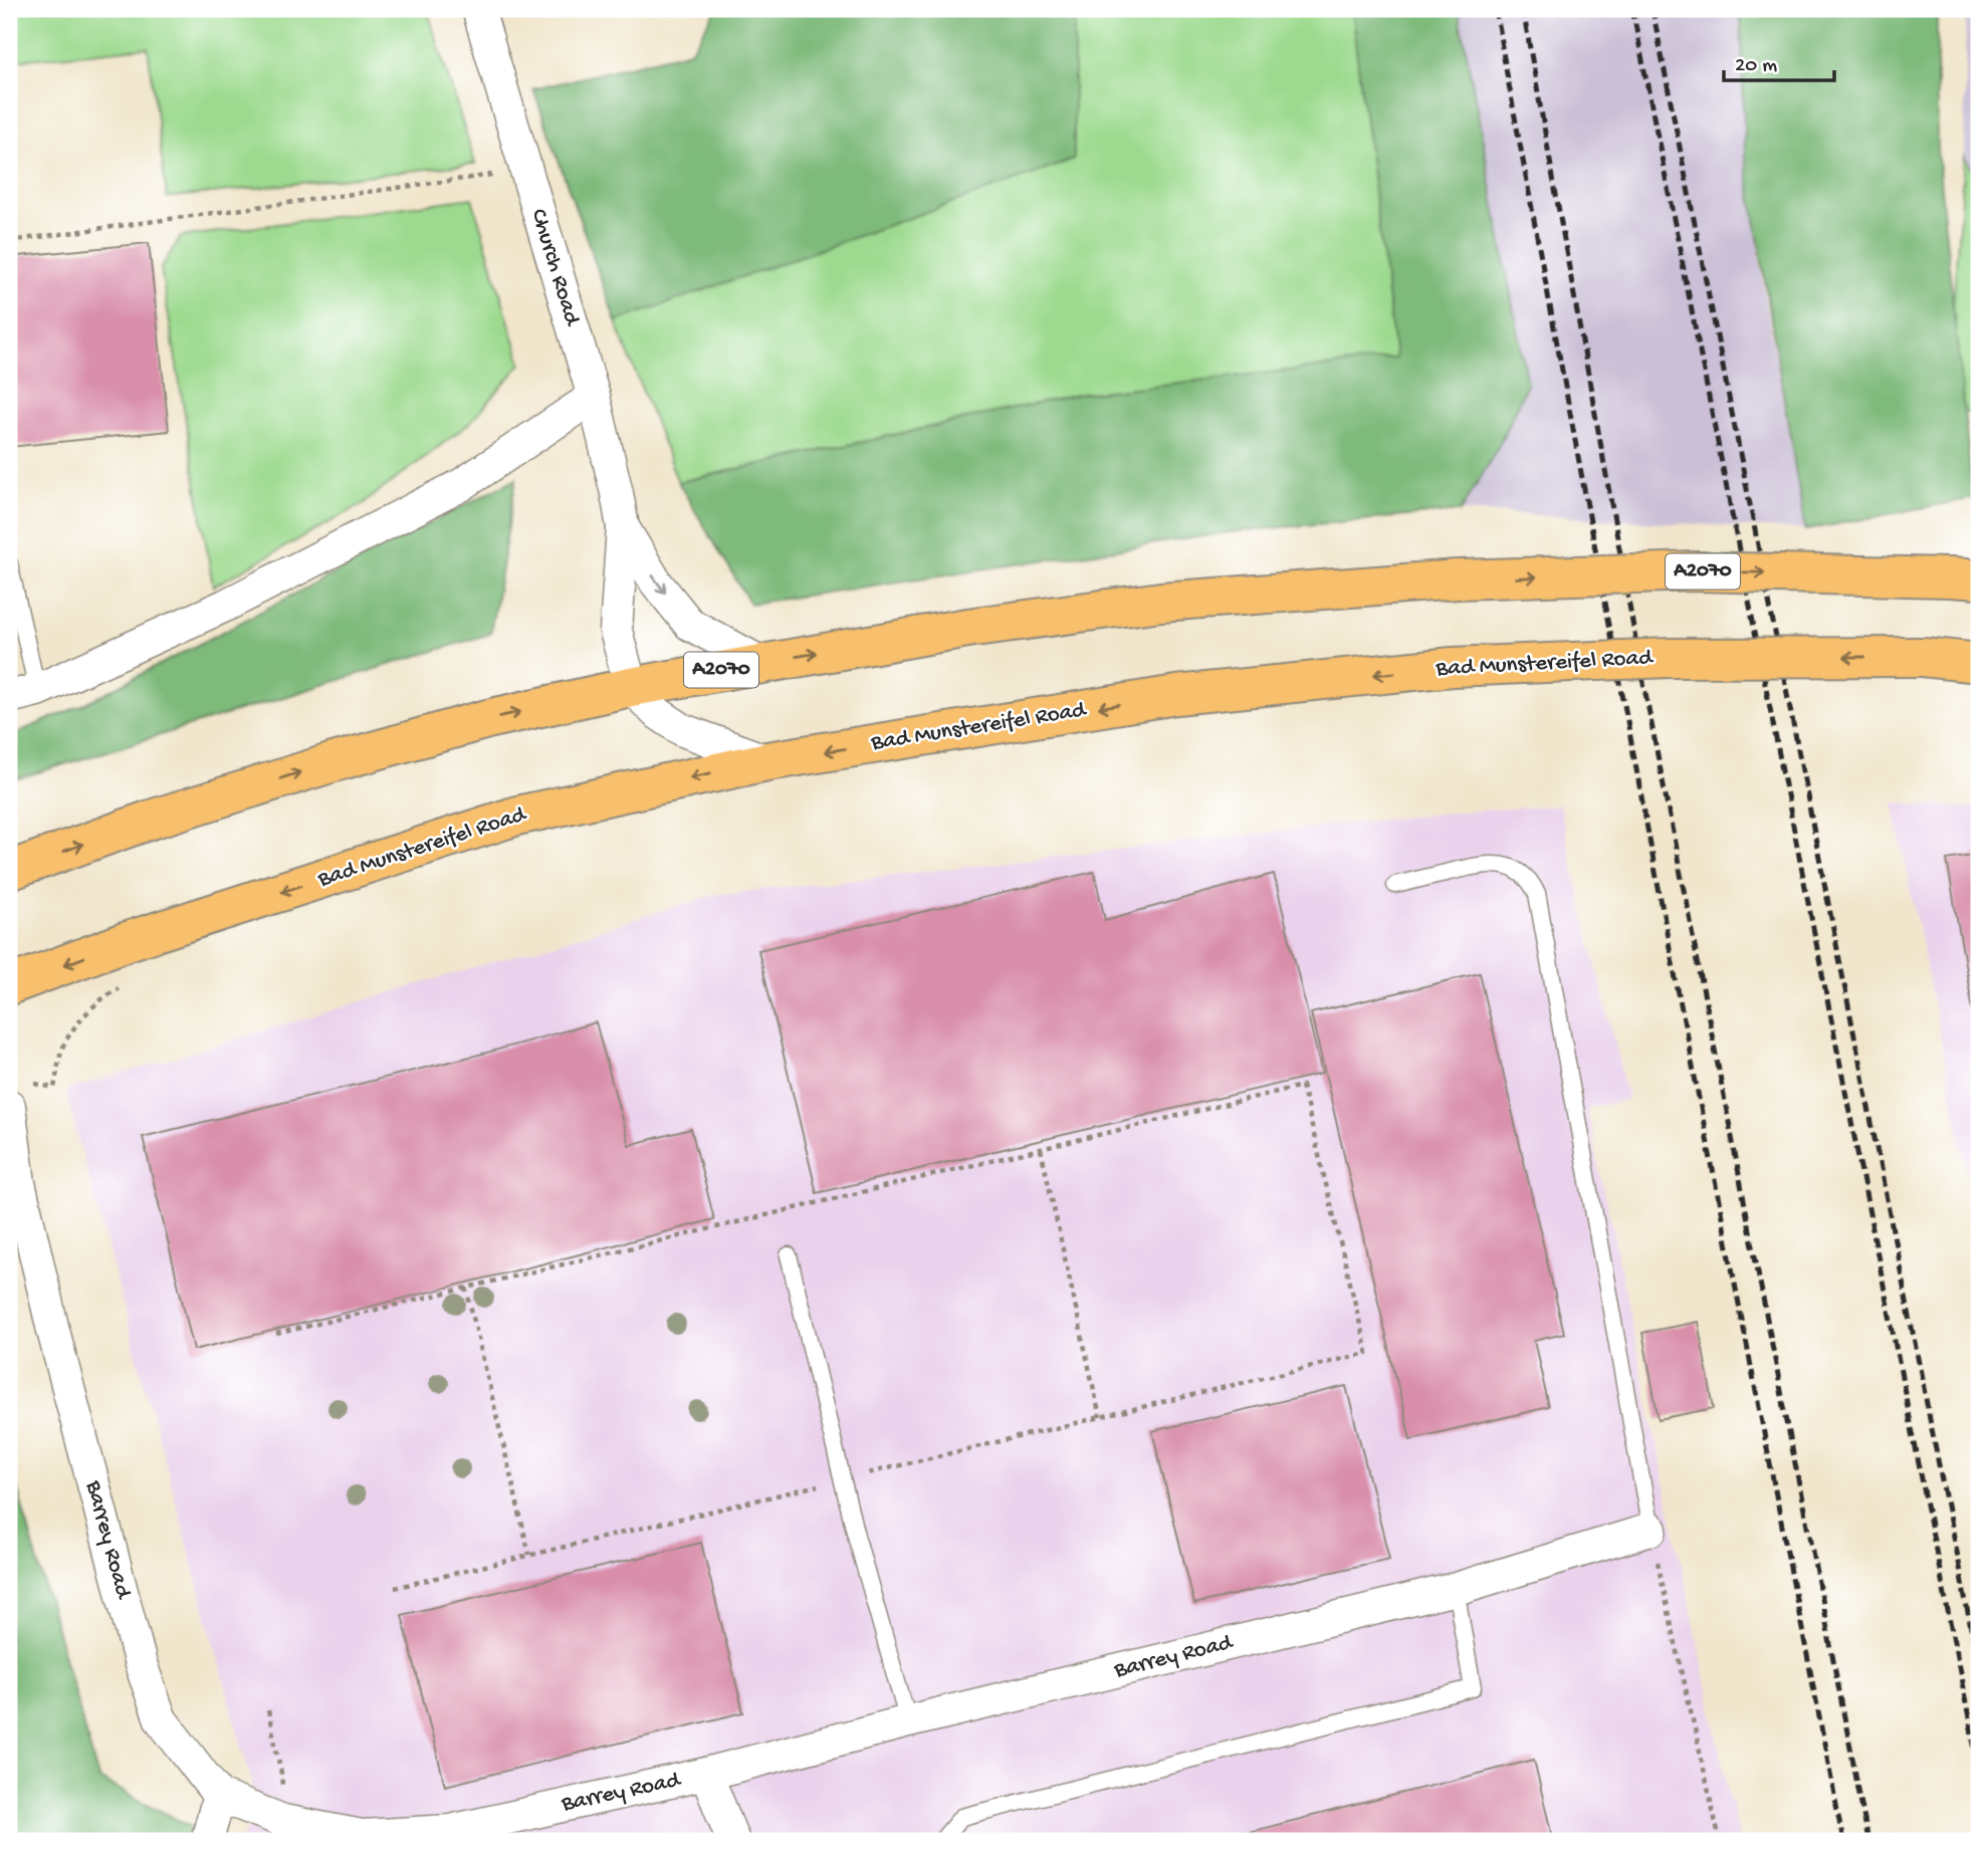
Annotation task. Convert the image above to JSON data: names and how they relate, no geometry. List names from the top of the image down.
{
  "streets": {
    "highway": ["A2070", "Bad Munstereifel Road"],
    "street": ["Church Road", "Barrey Road"]
  },
  "crossings": [
    ["Church Road", "A2070"]
  ],
  "scale_bar": "20 m"
}
